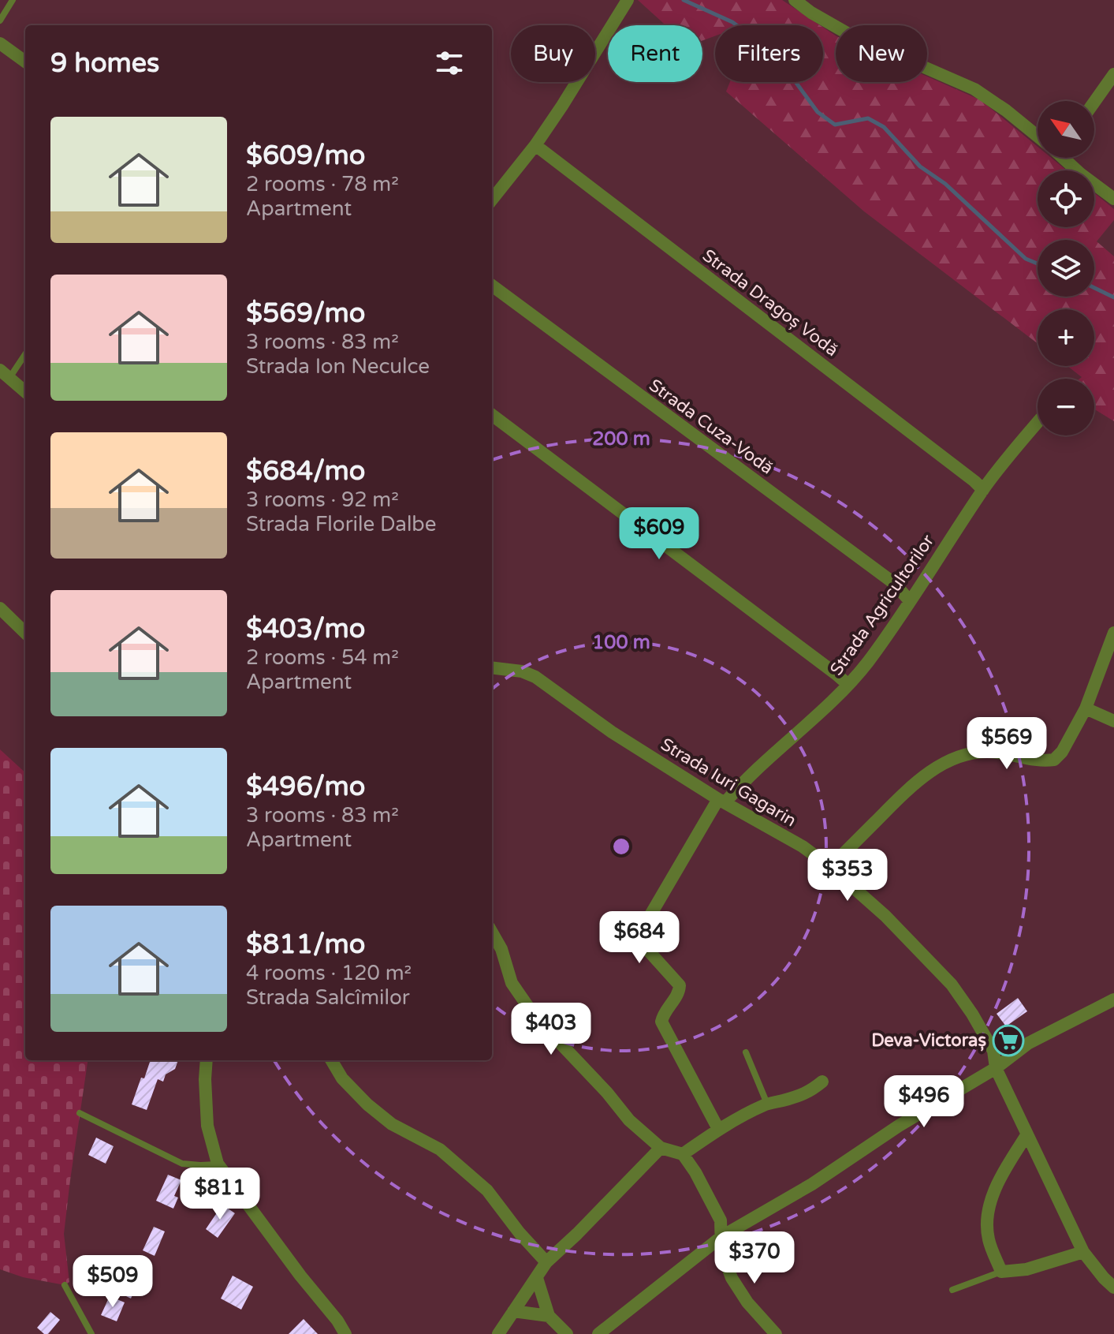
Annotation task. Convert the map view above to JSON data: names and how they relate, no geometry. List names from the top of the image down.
{
  "streets": {
    "street": [
      "Strada Dragoș Vodă",
      "Strada Cuza-Vodă",
      "Strada Agricultorilor",
      "Strada Iuri Gagarin"
    ]
  },
  "crossings": [
    ["Strada Dragoș Vodă", "Strada Agricultorilor"],
    ["Strada Cuza-Vodă", "Strada Agricultorilor"],
    ["Strada Agricultorilor", "Strada Iuri Gagarin"]
  ],
  "places": {
    "supermarket": ["Deva-Victoraș"]
  },
  "north": "top left",
  "page": {
    "chip": [
      "Buy",
      "Rent",
      "Filters",
      "New"
    ],
    "heading": "9 homes",
    "map_buttons": ["+", "−"],
    "list": [
      {
        "name": "$609/mo",
        "note": "2 rooms · 78 m² · Apartment"
      },
      {
        "name": "$569/mo",
        "note": "3 rooms · 83 m² · Strada Ion Neculce"
      },
      {
        "name": "$684/mo",
        "note": "3 rooms · 92 m² · Strada Florile Dalbe"
      },
      {
        "name": "$403/mo",
        "note": "2 rooms · 54 m² · Apartment"
      },
      {
        "name": "$496/mo",
        "note": "3 rooms · 83 m² · Apartment"
      },
      {
        "name": "$811/mo",
        "note": "4 rooms · 120 m² · Strada Salcîmilor"
      }
    ],
    "price": [
      "$609",
      "$569",
      "$353",
      "$684",
      "$403",
      "$496",
      "$811",
      "$370",
      "$509"
    ]
  },
  "rings": ["200 m", "100 m"]
}
